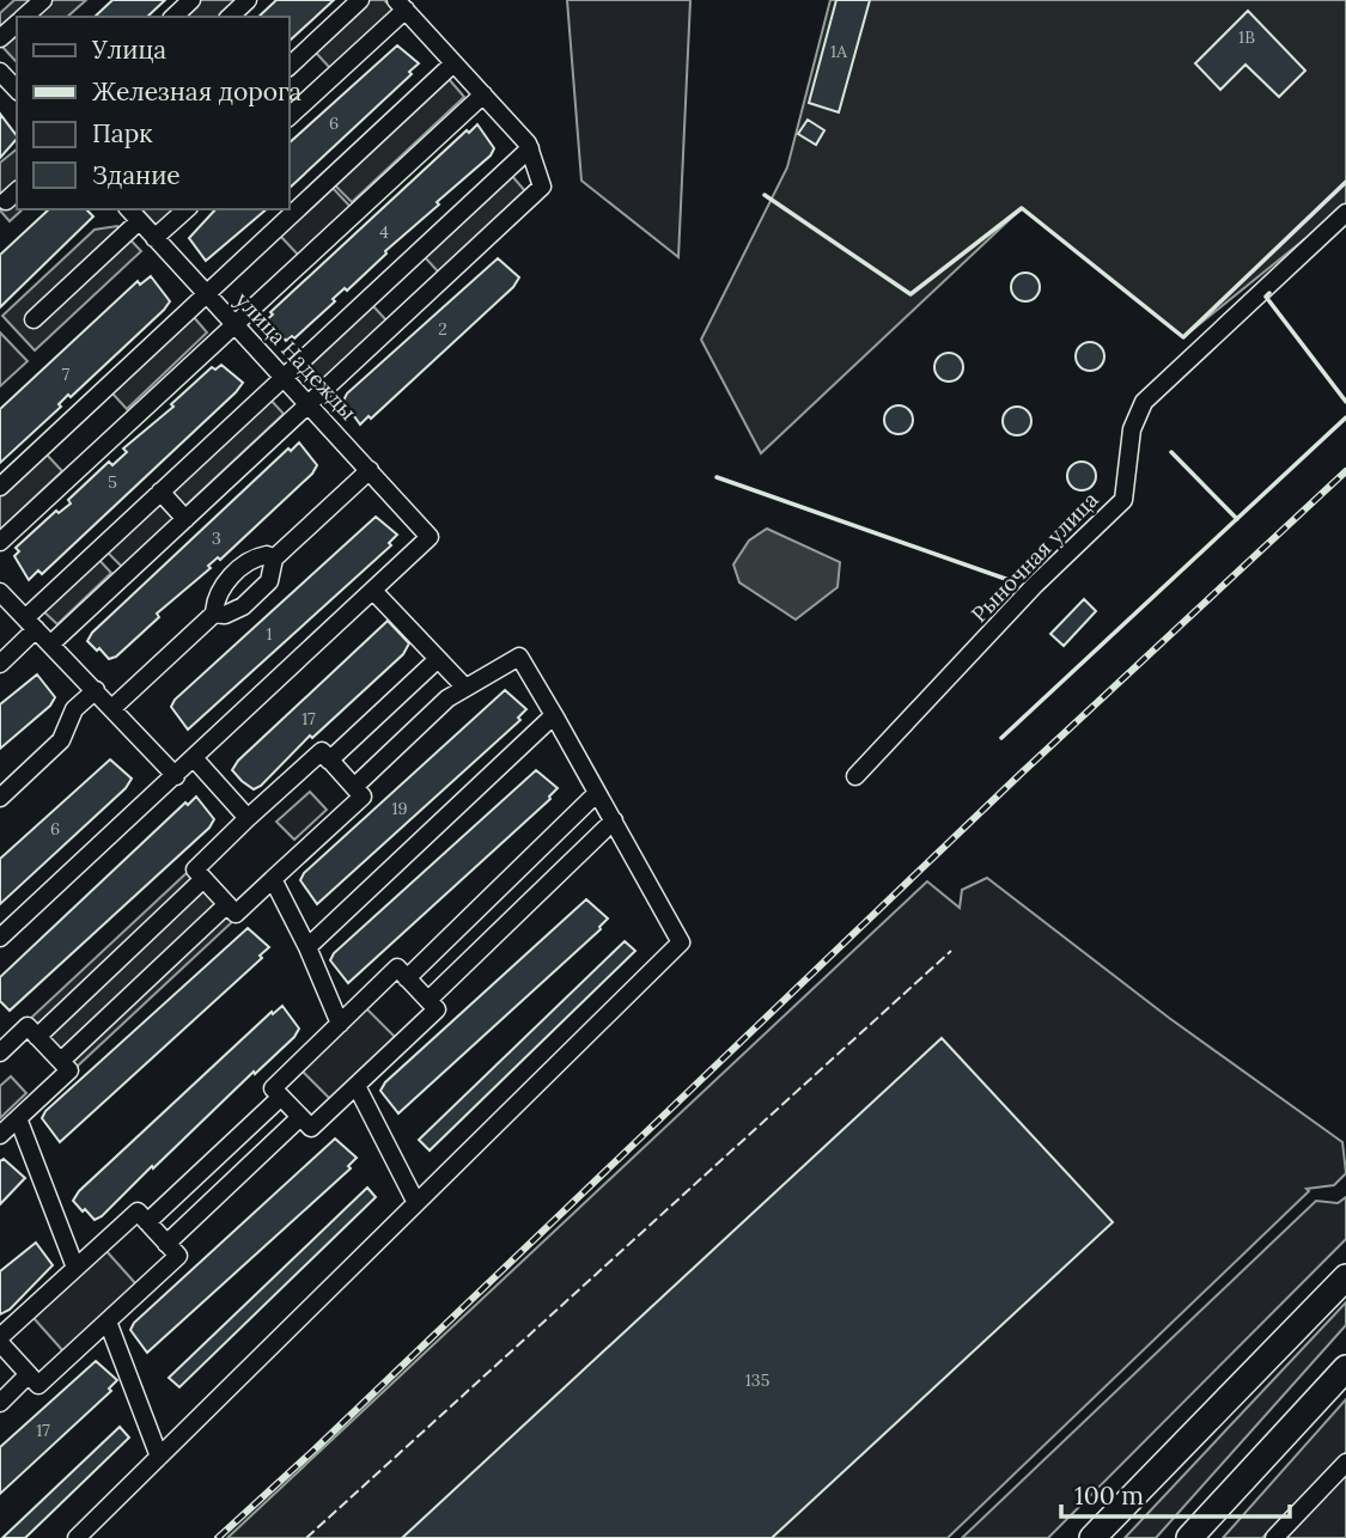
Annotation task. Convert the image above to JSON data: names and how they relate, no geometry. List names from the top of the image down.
{
  "streets": {
    "street": ["улица Надежды", "Рыночная улица"]
  },
  "house_numbers": [
    "1В",
    "1А",
    "6",
    "4",
    "2",
    "7",
    "5",
    "3",
    "1",
    "17",
    "19",
    "6",
    "135",
    "17"
  ],
  "legend": [
    "Улица",
    "Железная дорога",
    "Парк",
    "Здание"
  ],
  "scale_bar": "100 m"
}
